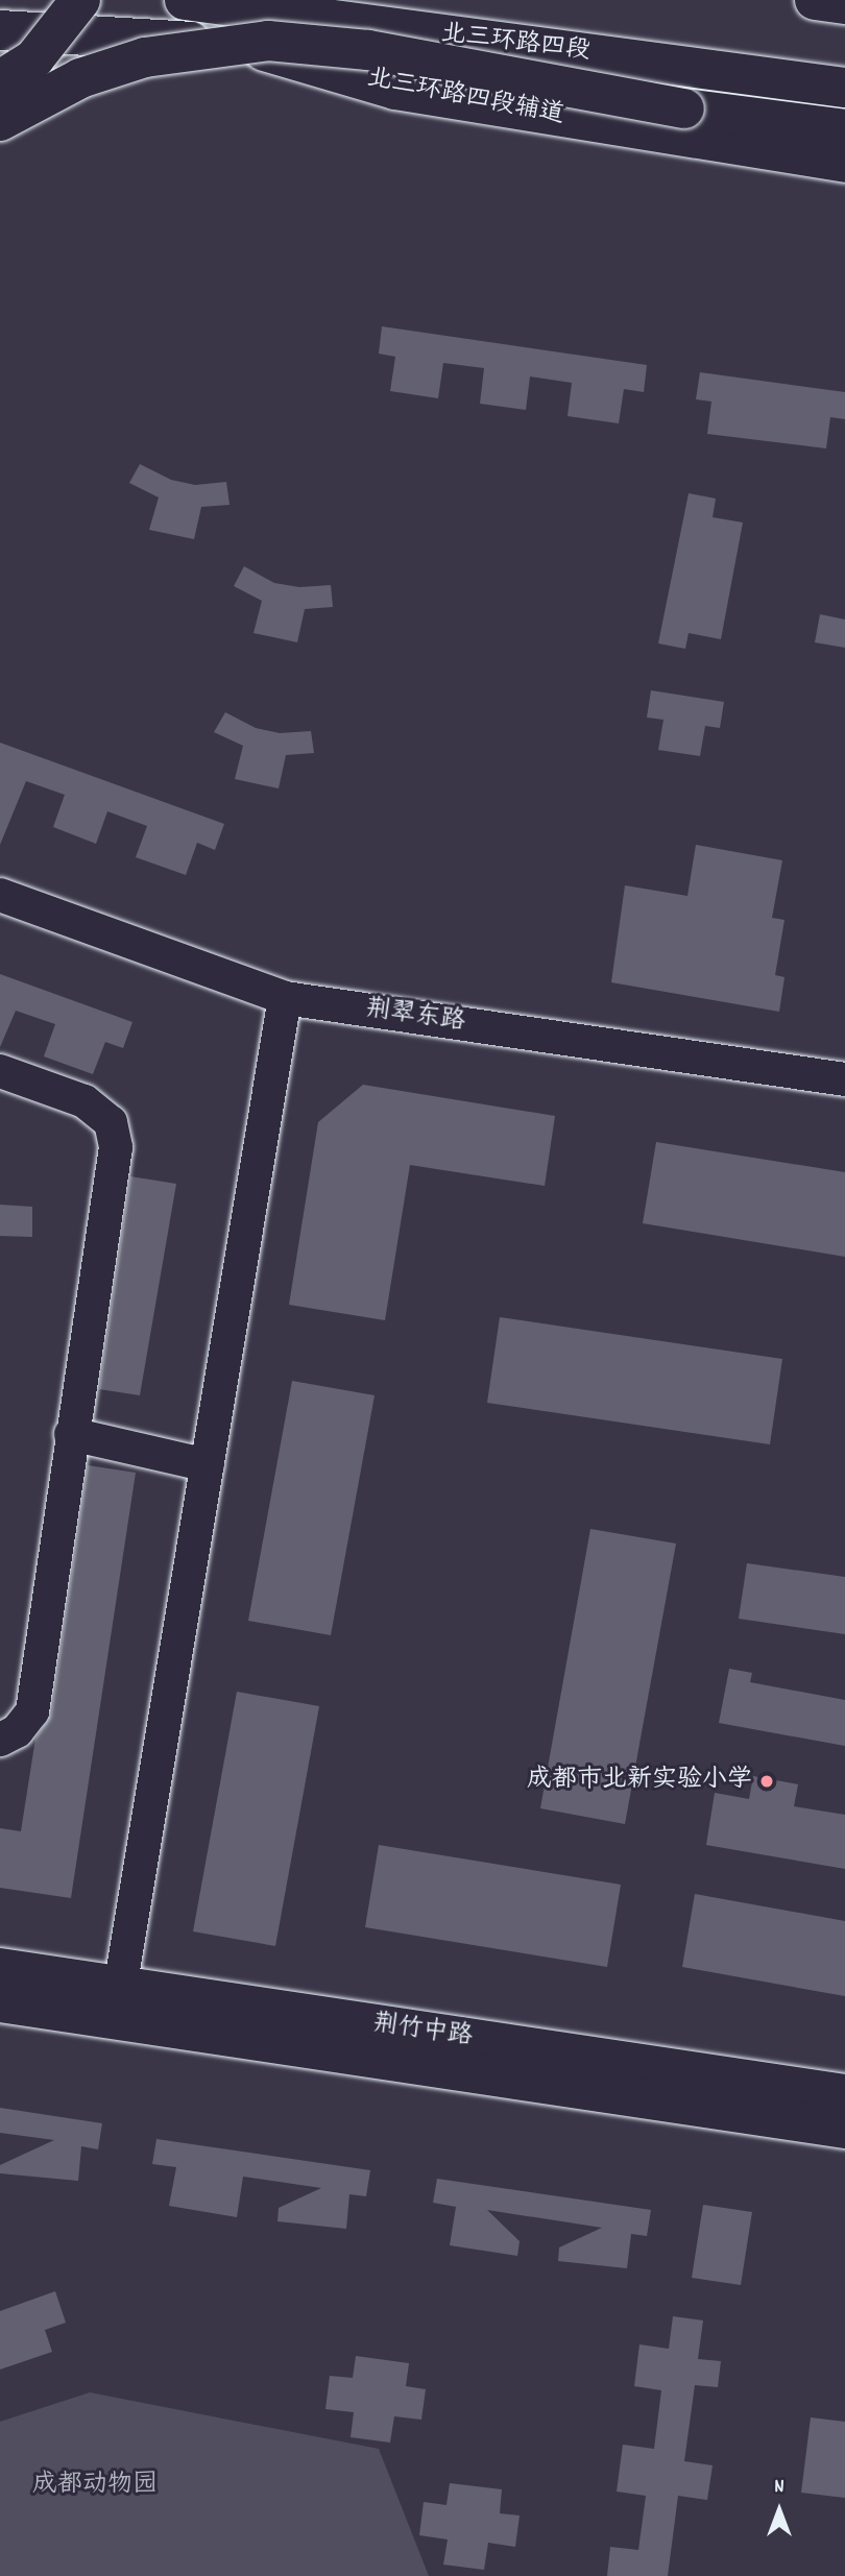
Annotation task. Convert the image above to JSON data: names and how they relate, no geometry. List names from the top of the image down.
{
  "streets": {
    "main road": ["北三环路四段", "北三环路四段辅道", "荆竹中路"],
    "street": ["荆翠东路"]
  },
  "parks": ["成都动物园"],
  "places": ["成都市北新实验小学"],
  "north": "top"
}
